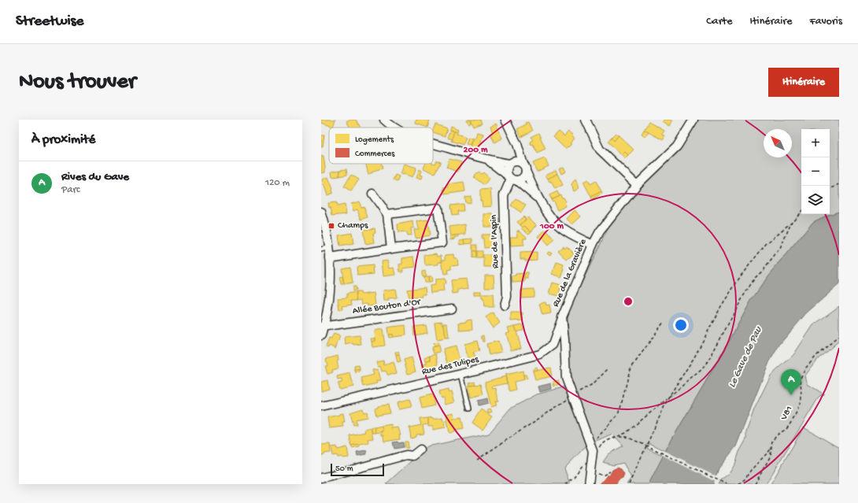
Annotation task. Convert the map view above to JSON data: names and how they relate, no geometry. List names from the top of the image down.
{
  "streets": {
    "street": [
      "Rue de l'Aspin",
      "Rue de la Gravière",
      "Allée Bouton d'Or",
      "Rue des Tulipes"
    ],
    "path": ["V81"]
  },
  "crossings": [
    ["Rue de la Gravière", "Rue des Tulipes"]
  ],
  "water": ["Le Gave de Pau"],
  "places": {
    "transit": ["Champs"]
  },
  "legend": ["Logements", "Commerces"],
  "scale_bar": "50 m",
  "north": "top left",
  "page": {
    "header": "Streetwise",
    "nav": ["Carte", "Itinéraire", "Favoris"],
    "buttons": "Itinéraire",
    "title": "Nous trouver",
    "heading": "À proximité",
    "map_buttons": ["+", "−"],
    "list": [
      {
        "mark": "A",
        "name": "Rives du Gave",
        "note": "Parc",
        "value": "120 m"
      }
    ],
    "pins": "A",
    "scale": "50 m"
  },
  "rings": ["200 m", "100 m"]
}
